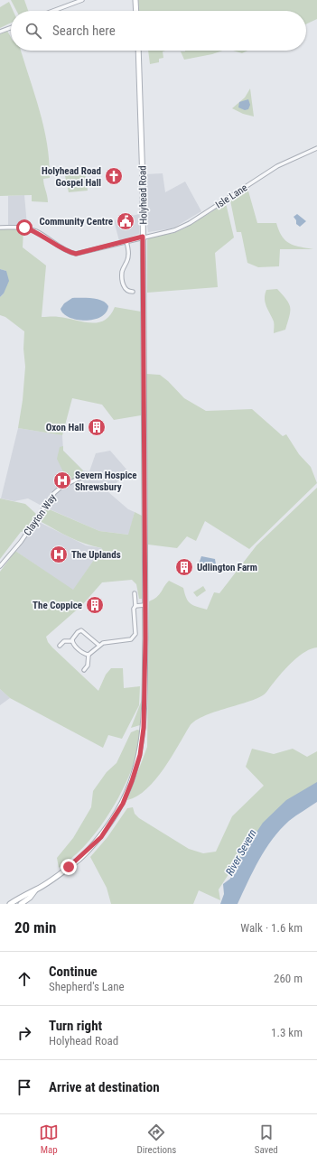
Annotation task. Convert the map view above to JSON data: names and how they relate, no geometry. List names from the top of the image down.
{
  "streets": {
    "main road": ["Holyhead Road"],
    "street": ["Isle Lane", "Clayton Way"]
  },
  "crossings": [
    ["Holyhead Road", "Isle Lane"]
  ],
  "water": ["River Severn"],
  "places": {
    "church": ["Holyhead Road Gospel Hall"],
    "public building": ["Community Centre"],
    "building": ["Oxon Hall", "Udlington Farm", "The Coppice"],
    "hospital": ["Severn Hospice Shrewsbury", "The Uplands"]
  },
  "page": {
    "search": "Search here",
    "heading": ["20 min", "Walk · 1.6 km"],
    "list": [
      ["Continue", "Shepherd's Lane", "260 m"],
      ["Turn right", "Holyhead Road", "1.3 km"],
      "Arrive at destination"
    ],
    "nav": ["Map", "Directions", "Saved"]
  }
}
